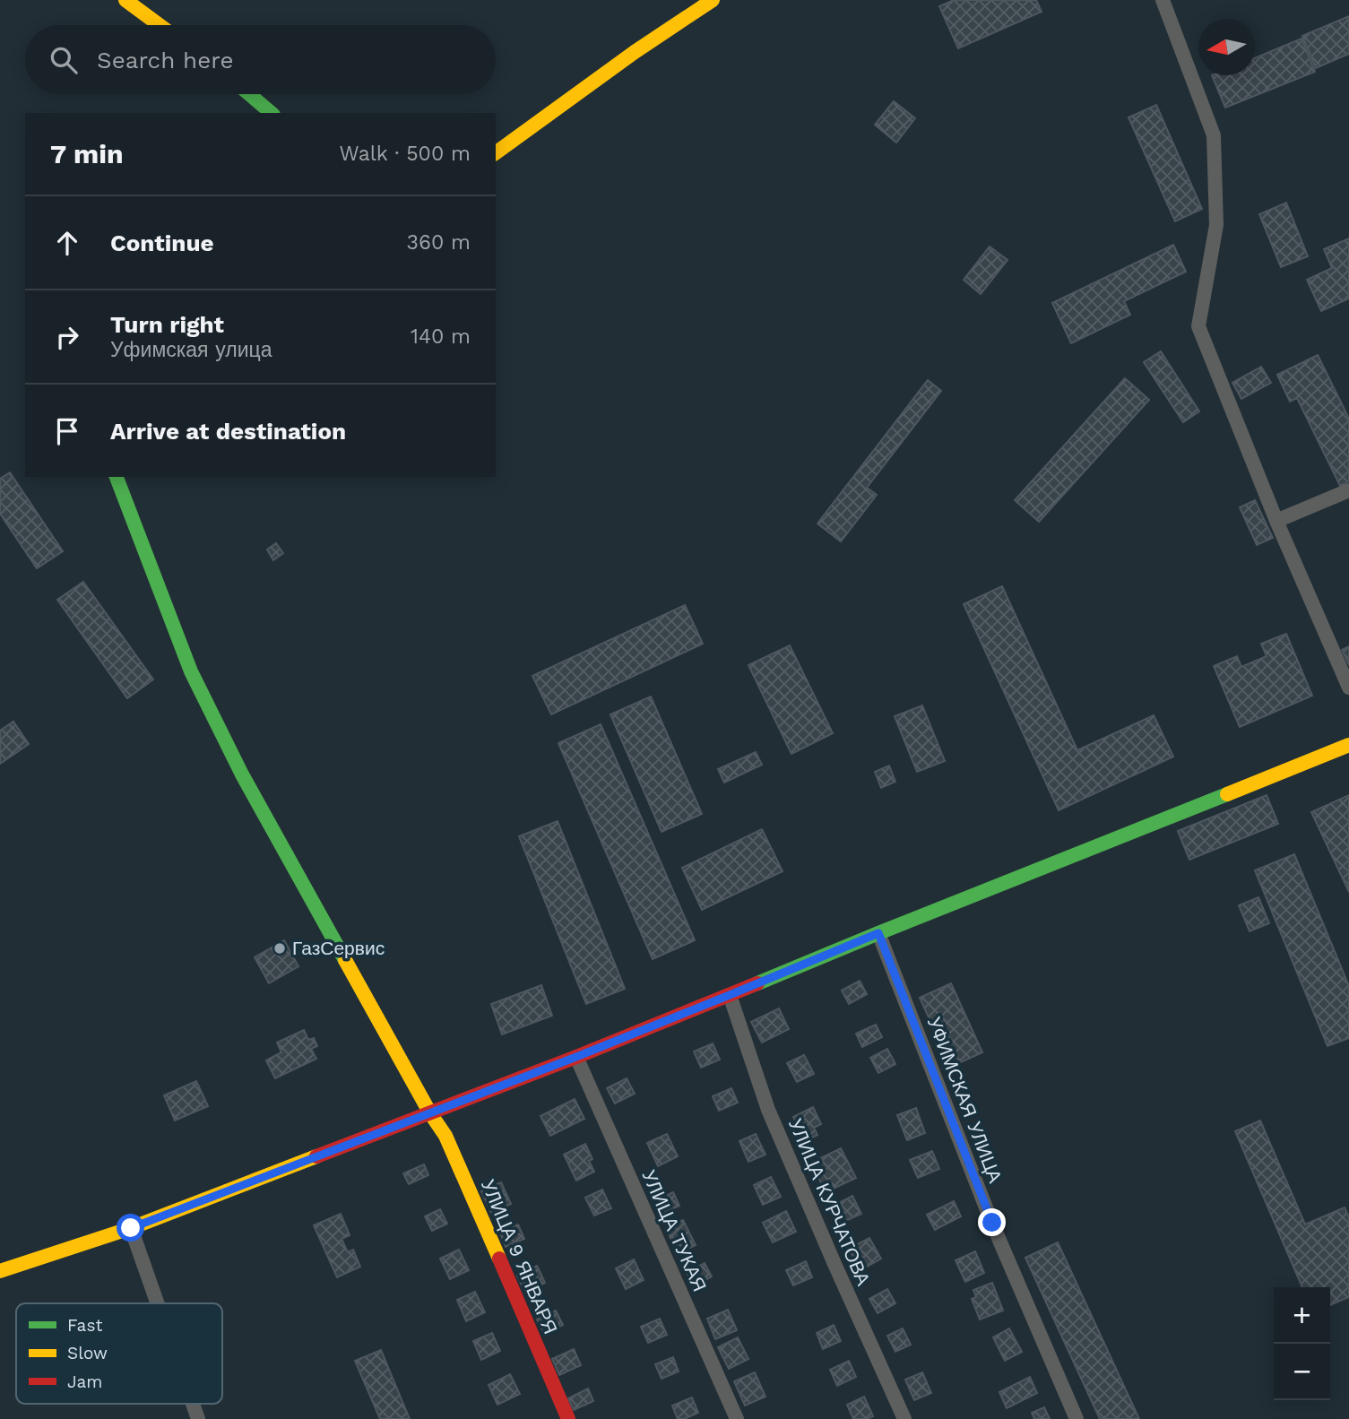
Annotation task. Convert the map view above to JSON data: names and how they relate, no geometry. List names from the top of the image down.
{
  "streets": {
    "street": [
      "УФИМСКАЯ УЛИЦА",
      "УЛИЦА КУРЧАТОВА",
      "УЛИЦА ТУКАЯ",
      "УЛИЦА 9 ЯНВАРЯ"
    ]
  },
  "places": ["ГазСервис"],
  "legend": ["Fast", "Slow", "Jam"],
  "north": "left",
  "page": {
    "search": "Search here",
    "heading": ["7 min", "Walk · 500 m"],
    "list": [
      ["Continue", "360 m"],
      ["Turn right", "Уфимская улица", "140 m"],
      "Arrive at destination"
    ],
    "map_buttons": ["+", "−"]
  }
}
